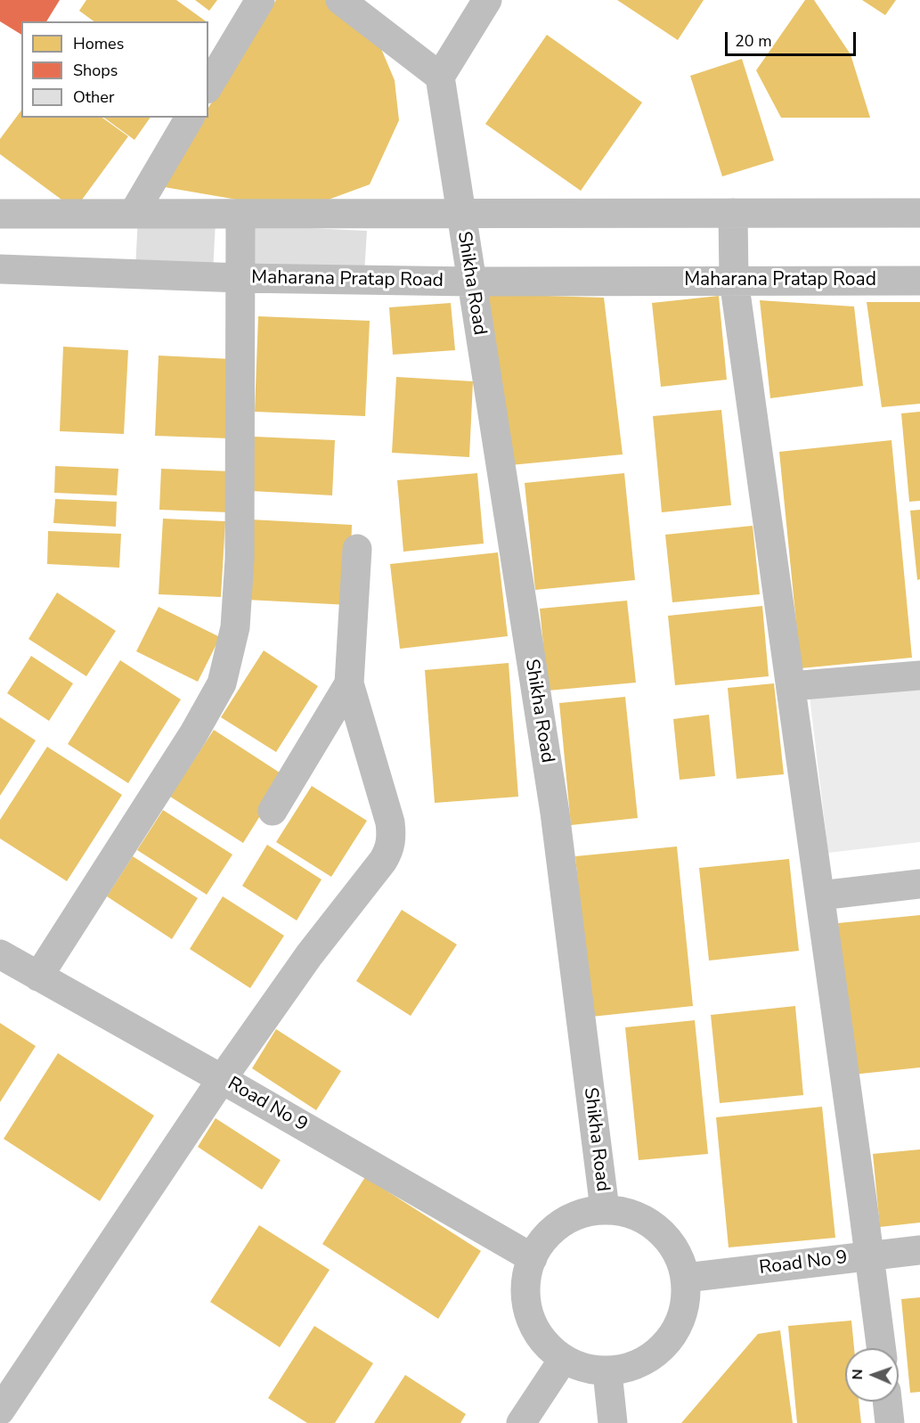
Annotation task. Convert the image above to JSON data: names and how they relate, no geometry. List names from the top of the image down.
{
  "streets": {
    "street": ["Maharana Pratap Road", "Shikha Road", "Road No 9"]
  },
  "crossings": [
    ["Maharana Pratap Road", "Shikha Road"],
    ["Shikha Road", "Road No 9"]
  ],
  "legend": ["Homes", "Shops", "Other"],
  "scale_bar": "20 m",
  "north": "left"
}
